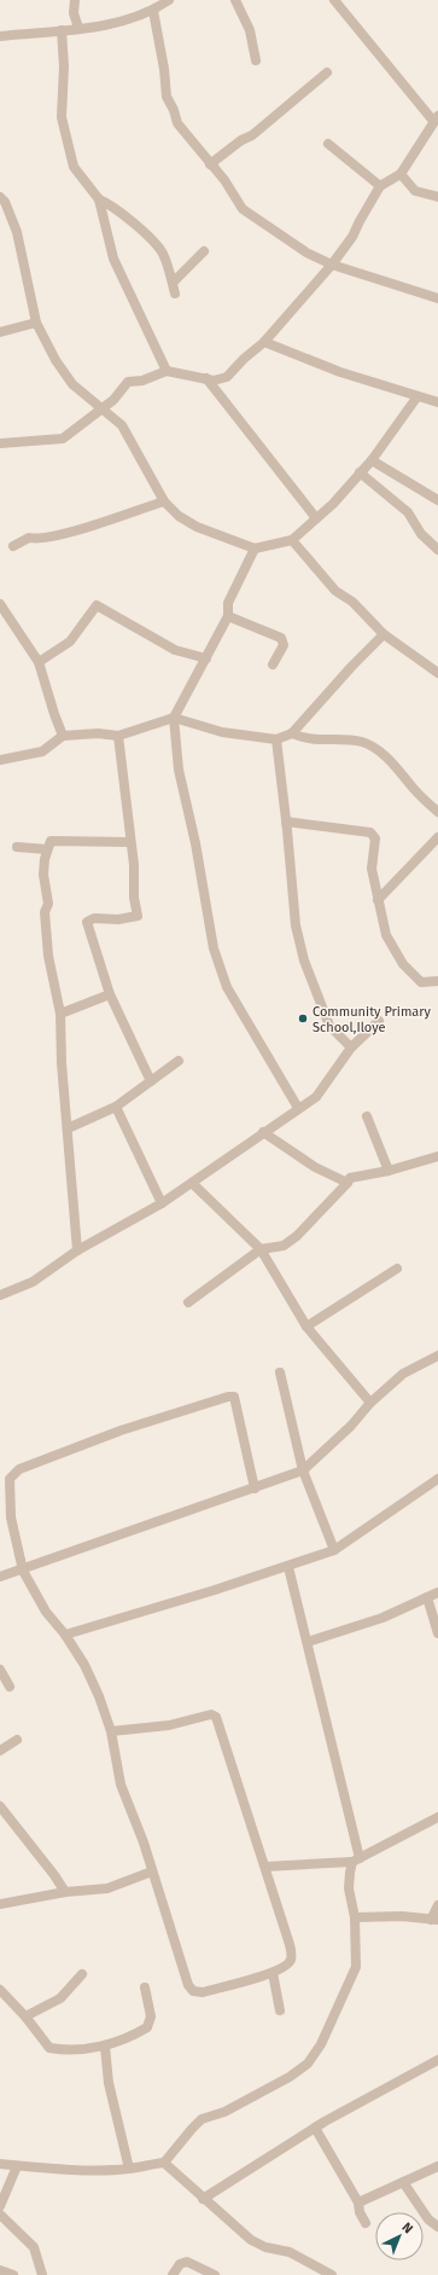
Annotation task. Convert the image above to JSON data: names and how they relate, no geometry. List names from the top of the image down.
{
  "places": ["Community Primary School,Iloye"],
  "north": "top right"
}
